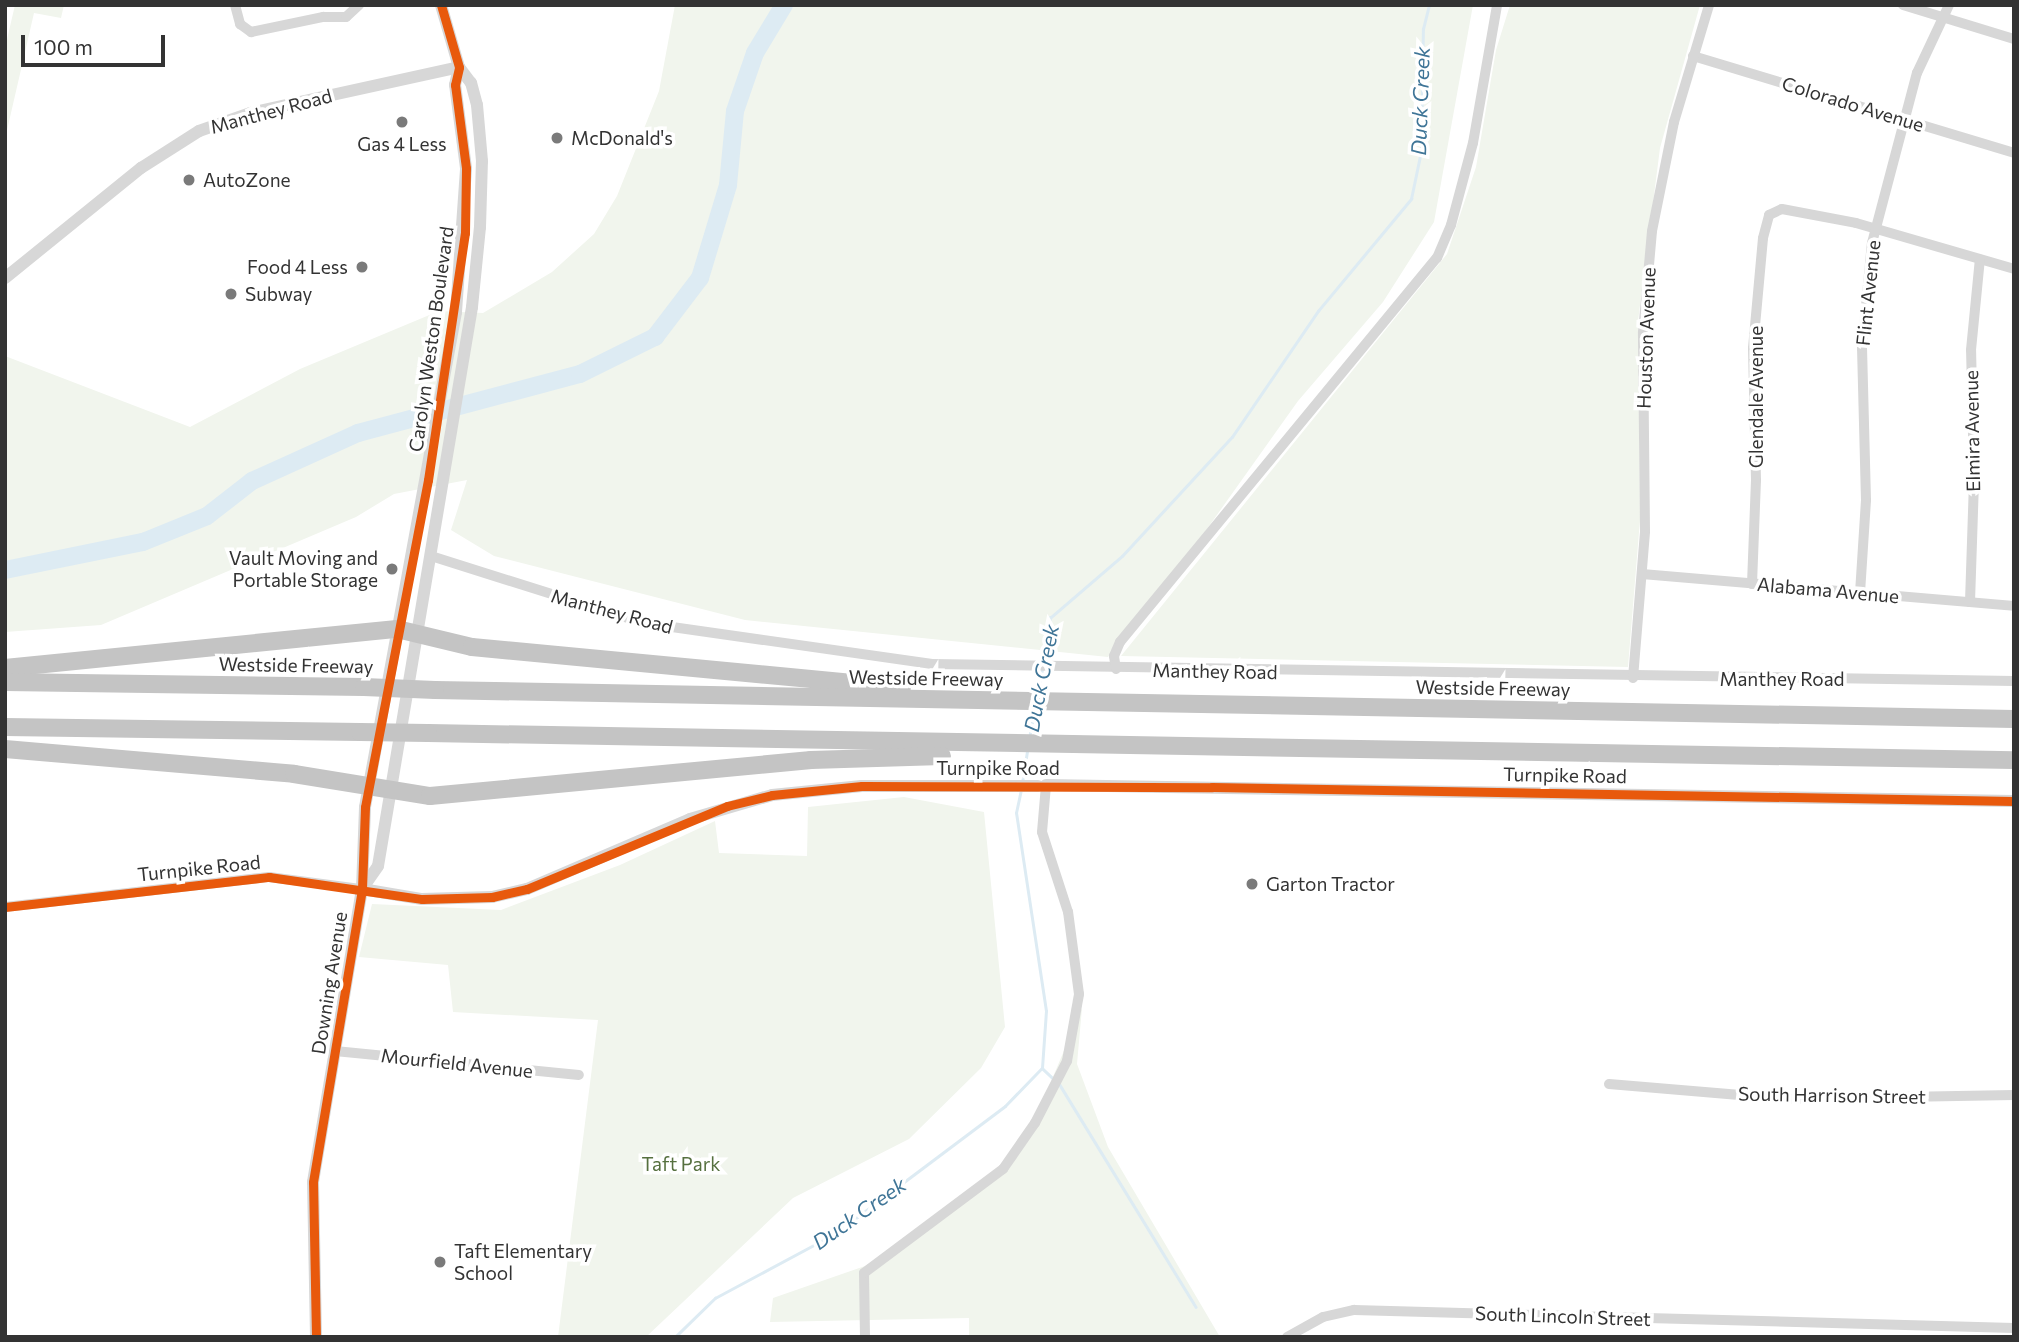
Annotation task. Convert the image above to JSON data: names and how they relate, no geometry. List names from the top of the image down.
{
  "streets": {
    "highway": ["Westside Freeway"],
    "street": [
      "Colorado Avenue",
      "Manthey Road",
      "Flint Avenue",
      "Houston Avenue",
      "Carolyn Weston Boulevard",
      "Glendale Avenue",
      "Elmira Avenue",
      "Alabama Avenue",
      "Turnpike Road",
      "Downing Avenue",
      "Mourfield Avenue",
      "South Harrison Street",
      "South Lincoln Street"
    ]
  },
  "crossings": [
    ["Colorado Avenue", "Flint Avenue"],
    ["Colorado Avenue", "Houston Avenue"],
    ["Manthey Road", "Houston Avenue"],
    ["Manthey Road", "Carolyn Weston Boulevard"],
    ["Manthey Road", "Downing Avenue"],
    ["Flint Avenue", "Glendale Avenue"],
    ["Flint Avenue", "Alabama Avenue"],
    ["Houston Avenue", "Alabama Avenue"],
    ["Carolyn Weston Boulevard", "Downing Avenue"],
    ["Glendale Avenue", "Alabama Avenue"],
    ["Elmira Avenue", "Alabama Avenue"],
    ["Turnpike Road", "Downing Avenue"],
    ["Downing Avenue", "Mourfield Avenue"]
  ],
  "water": ["Duck Creek"],
  "parks": ["Taft Park"],
  "places": [
    "Gas 4 Less",
    "McDonald's",
    "AutoZone",
    "Food 4 Less",
    "Subway",
    "Vault Moving and Portable Storage",
    "Garton Tractor",
    "Taft Elementary School"
  ],
  "scale_bar": "100 m"
}
